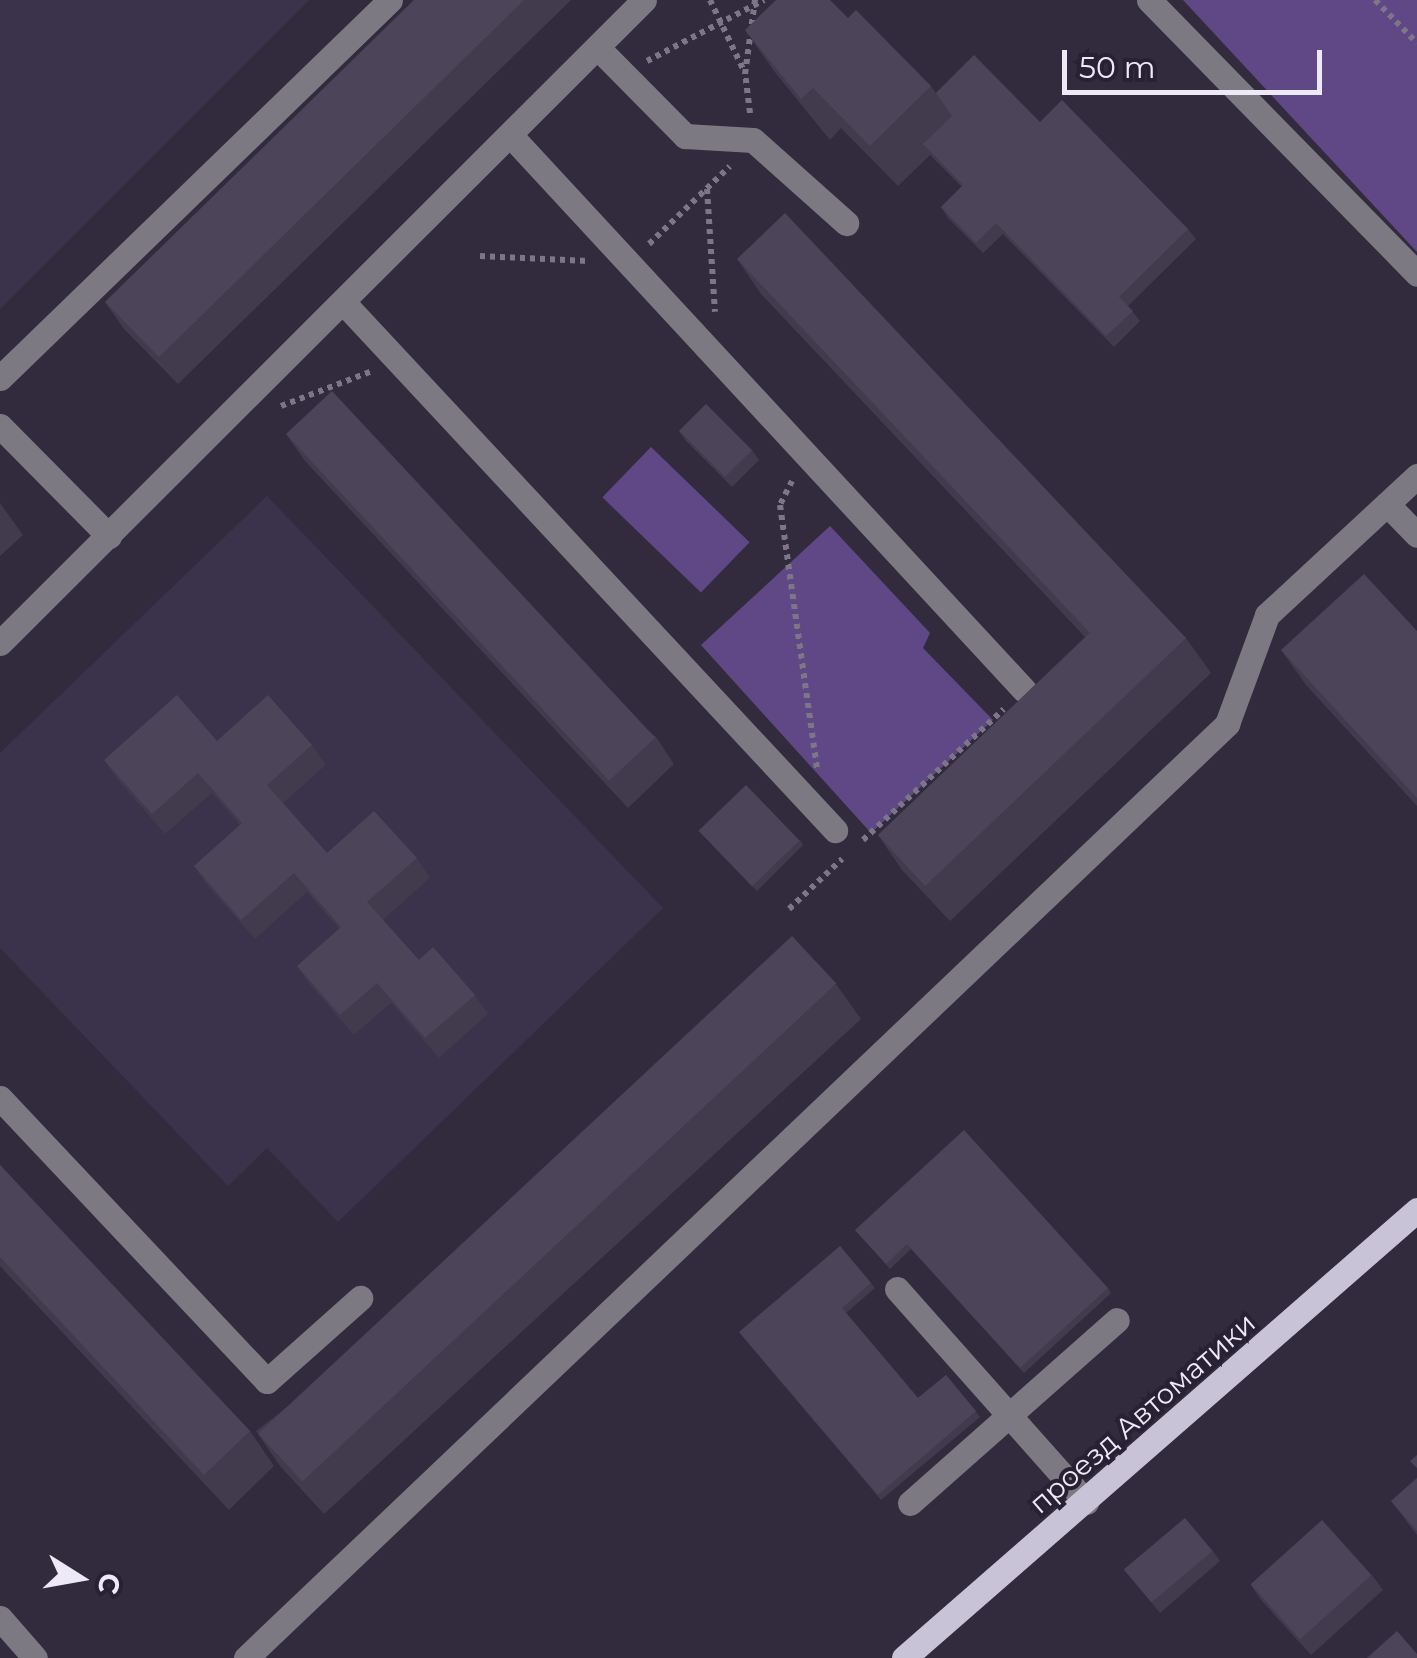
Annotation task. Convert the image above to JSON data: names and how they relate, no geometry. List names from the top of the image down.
{
  "streets": {
    "main road": ["проезд Автоматики"]
  },
  "scale_bar": "50 m",
  "north": "right"
}
